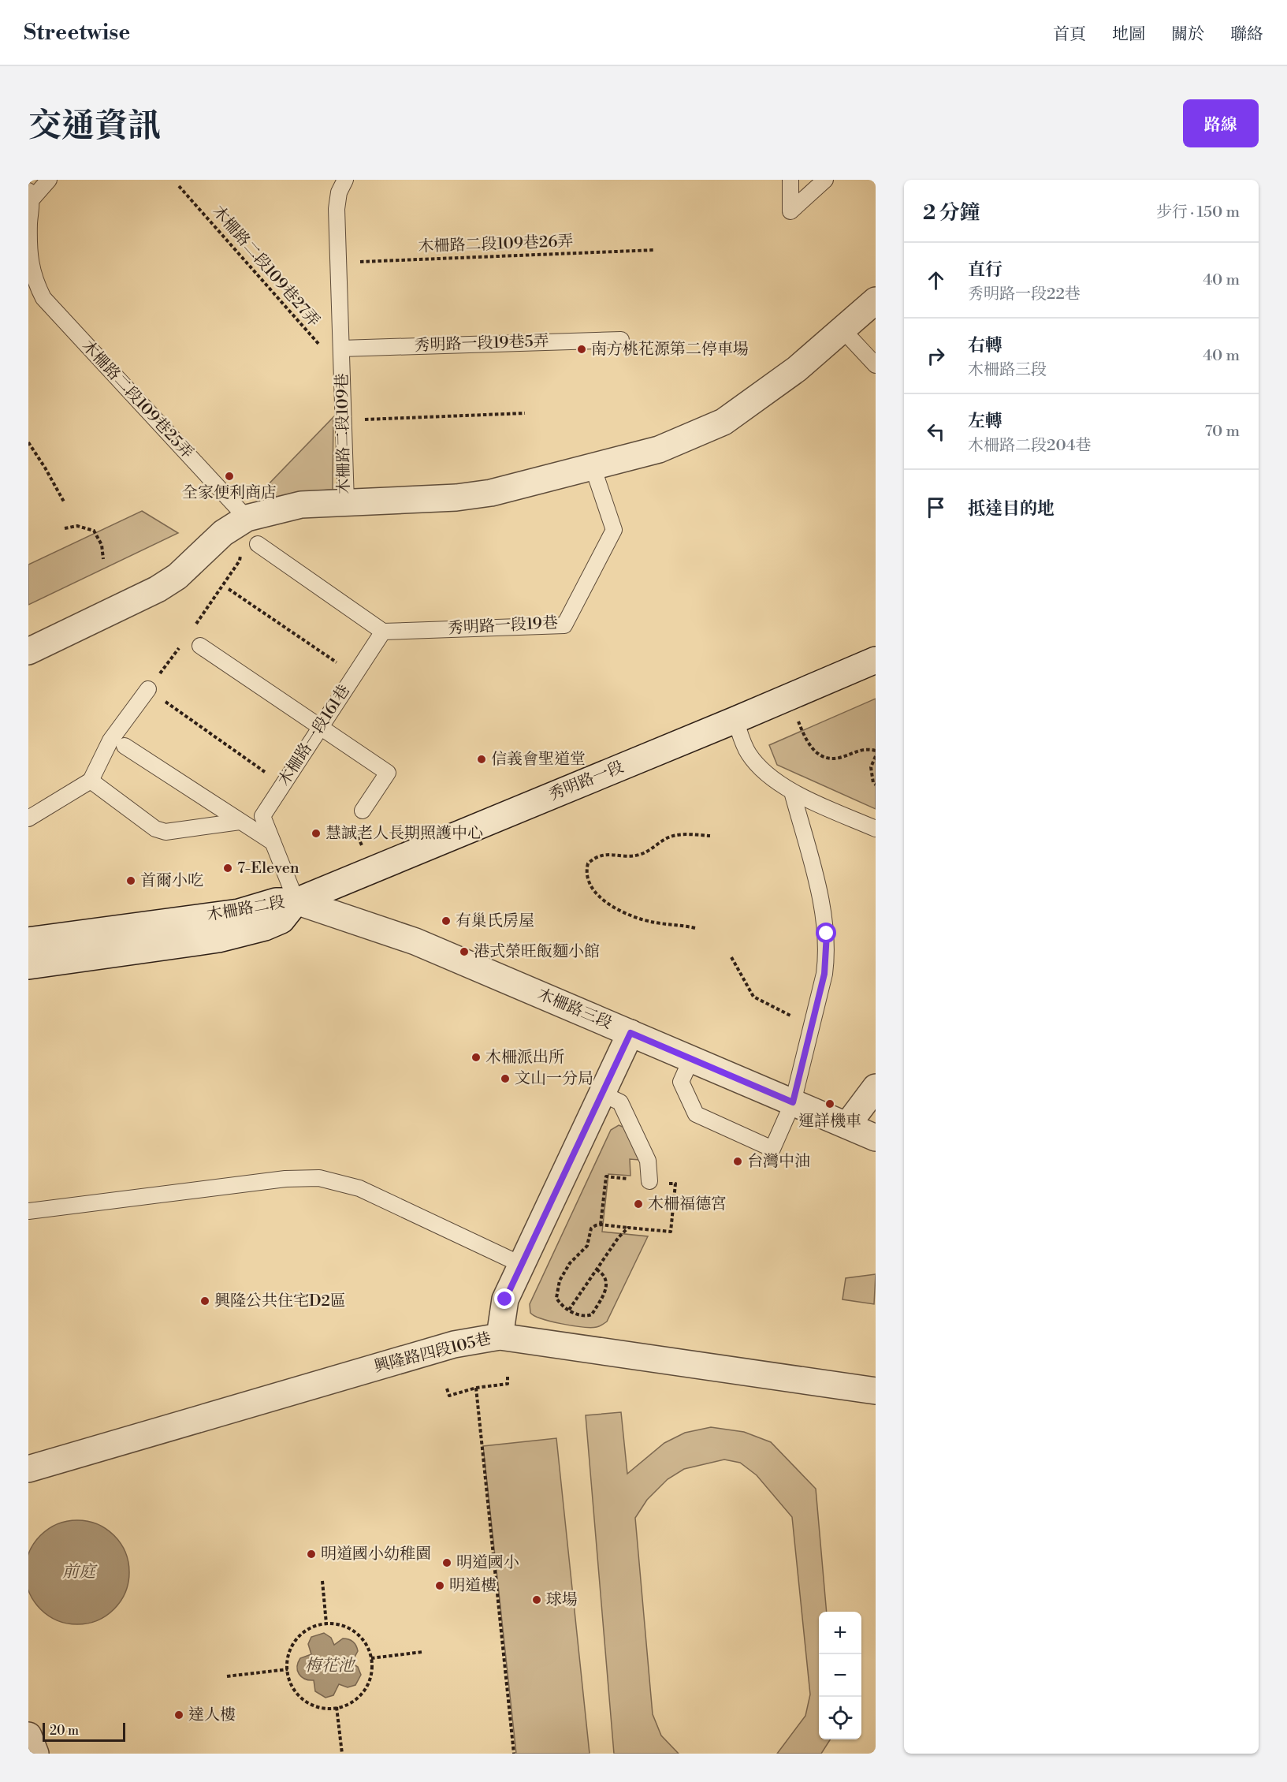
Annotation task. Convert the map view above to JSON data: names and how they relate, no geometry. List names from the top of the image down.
{
  "streets": {
    "street": [
      "木柵路二段109巷",
      "秀明路一段",
      "木柵路二段",
      "木柵路三段",
      "興隆路四段105巷"
    ],
    "lane": [
      "秀明路一段19巷5弄",
      "木柵路二段109巷25弄",
      "秀明路一段19巷",
      "木柵路一段161巷"
    ],
    "path": ["木柵路二段109巷26弄", "木柵路二段109巷27弄"]
  },
  "crossings": [
    ["木柵路二段109巷26弄", "木柵路二段109巷"],
    ["木柵路二段109巷27弄", "秀明路一段19巷5弄"],
    ["木柵路二段109巷27弄", "木柵路二段109巷"],
    ["秀明路一段19巷5弄", "木柵路二段109巷"],
    ["木柵路二段109巷25弄", "木柵路二段109巷"],
    ["秀明路一段19巷", "木柵路一段161巷"],
    ["木柵路一段161巷", "秀明路一段"],
    ["木柵路一段161巷", "木柵路二段"],
    ["木柵路一段161巷", "木柵路三段"],
    ["秀明路一段", "木柵路二段"],
    ["秀明路一段", "木柵路三段"],
    ["木柵路二段", "木柵路三段"]
  ],
  "water": ["前庭", "梅花池"],
  "places": [
    "南方桃花源第二停車場",
    "全家便利商店",
    "信義會聖道堂",
    "慧誠老人長期照護中心",
    "7-Eleven",
    "首爾小吃",
    "有巢氏房屋",
    "港式榮旺飯麵小館",
    "木柵派出所",
    "文山一分局",
    "運詳機車",
    "台灣中油",
    "木柵福德宮",
    "興隆公共住宅D2區",
    "明道國小幼稚園",
    "明道國小",
    "明道樓",
    "球場",
    "達人樓"
  ],
  "scale_bar": "20 m",
  "page": {
    "header": "Streetwise",
    "nav": [
      "首頁",
      "地圖",
      "關於",
      "聯絡"
    ],
    "title": "交通資訊",
    "buttons": "路線",
    "heading": ["2 分鐘", "步行 · 150 m"],
    "list": [
      ["直行", "秀明路一段22巷", "40 m"],
      ["右轉", "木柵路三段", "40 m"],
      ["左轉", "木柵路二段204巷", "70 m"],
      "抵達目的地"
    ],
    "map_buttons": ["+", "−"],
    "scale": "20 m"
  }
}
